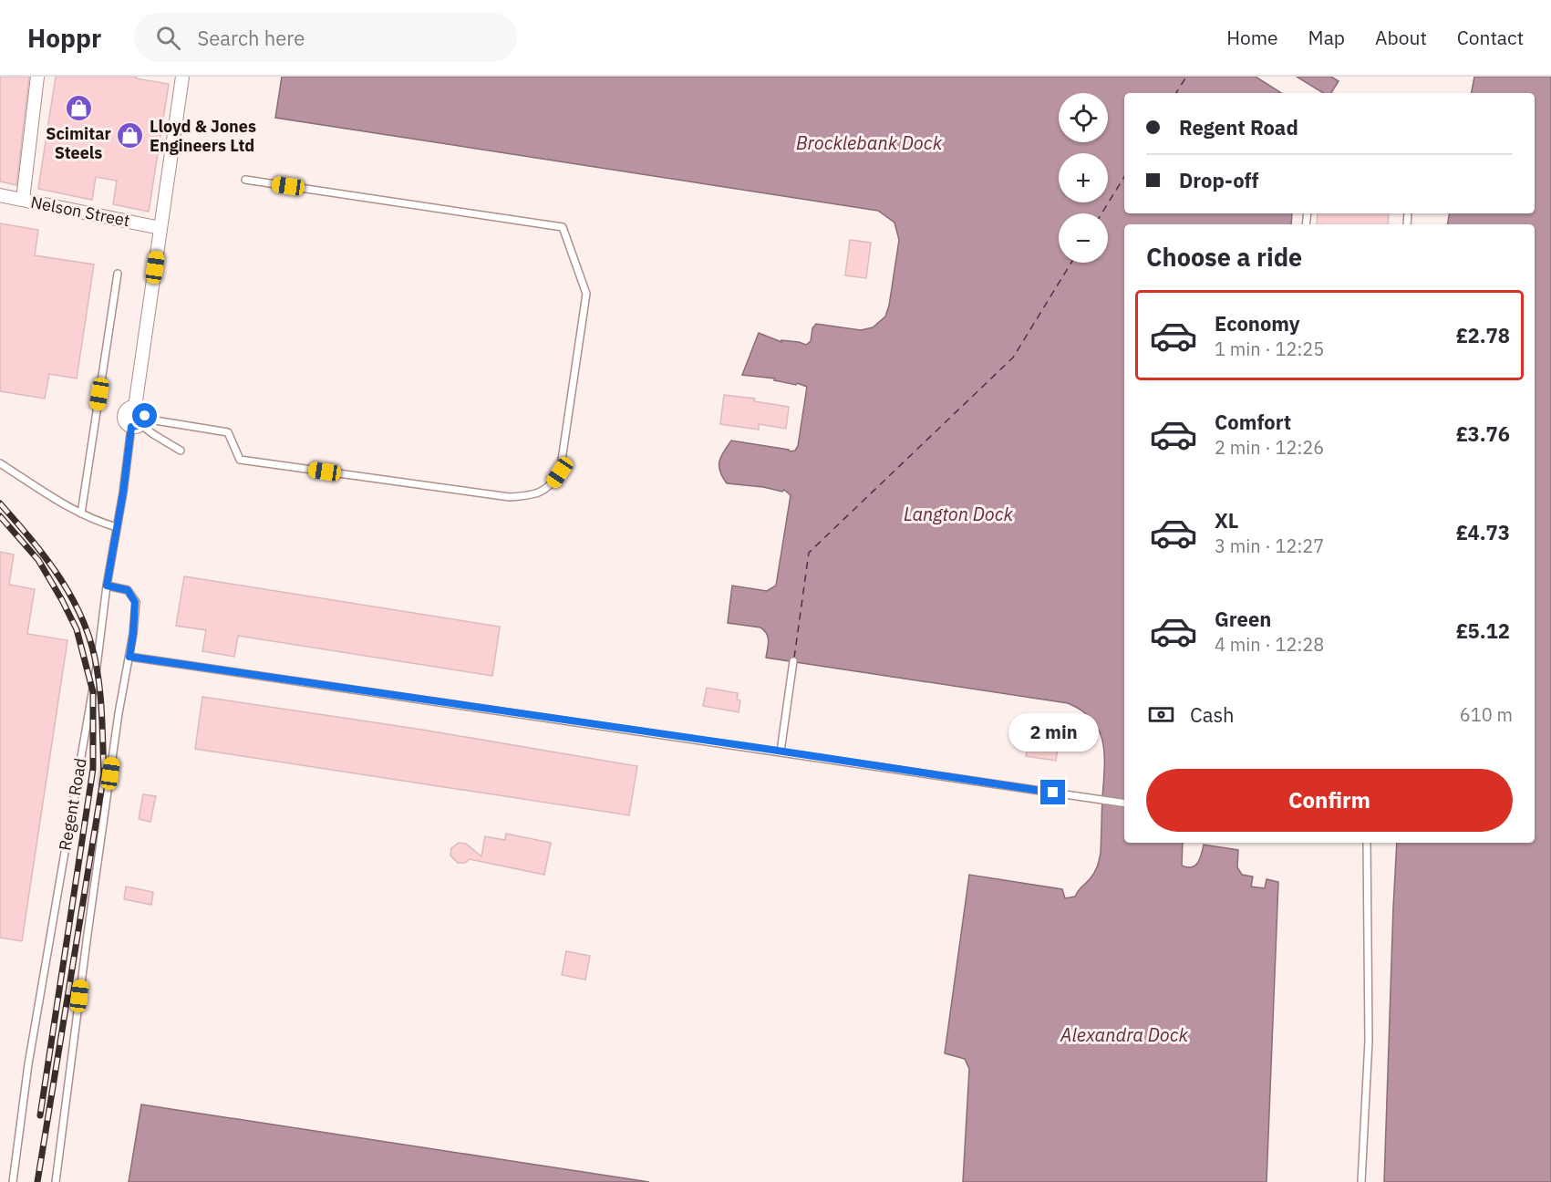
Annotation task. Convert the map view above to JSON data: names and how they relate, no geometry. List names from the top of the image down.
{
  "streets": {
    "street": ["Nelson Street"],
    "lane": ["Regent Road"]
  },
  "water": ["Brocklebank Dock", "Langton Dock", "Alexandra Dock"],
  "places": {
    "shop": ["Scimitar Steels", "Lloyd & Jones Engineers Ltd"]
  },
  "page": {
    "header": "Hoppr",
    "search": "Search here",
    "nav": [
      "Home",
      "Map",
      "About",
      "Contact"
    ],
    "map_buttons": ["+", "−"],
    "banner": ["Regent Road", "Drop-off"],
    "heading": "Choose a ride",
    "list": [
      {
        "name": "Economy",
        "note": "1 min · 12:25",
        "value": "£2.78"
      },
      {
        "name": "Comfort",
        "note": "2 min · 12:26",
        "value": "£3.76"
      },
      {
        "name": "XL",
        "note": "3 min · 12:27",
        "value": "£4.73"
      },
      {
        "name": "Green",
        "note": "4 min · 12:28",
        "value": "£5.12"
      }
    ],
    "pay": ["Cash", "610 m"],
    "bubble": "2 min",
    "buttons": "Confirm"
  }
}
